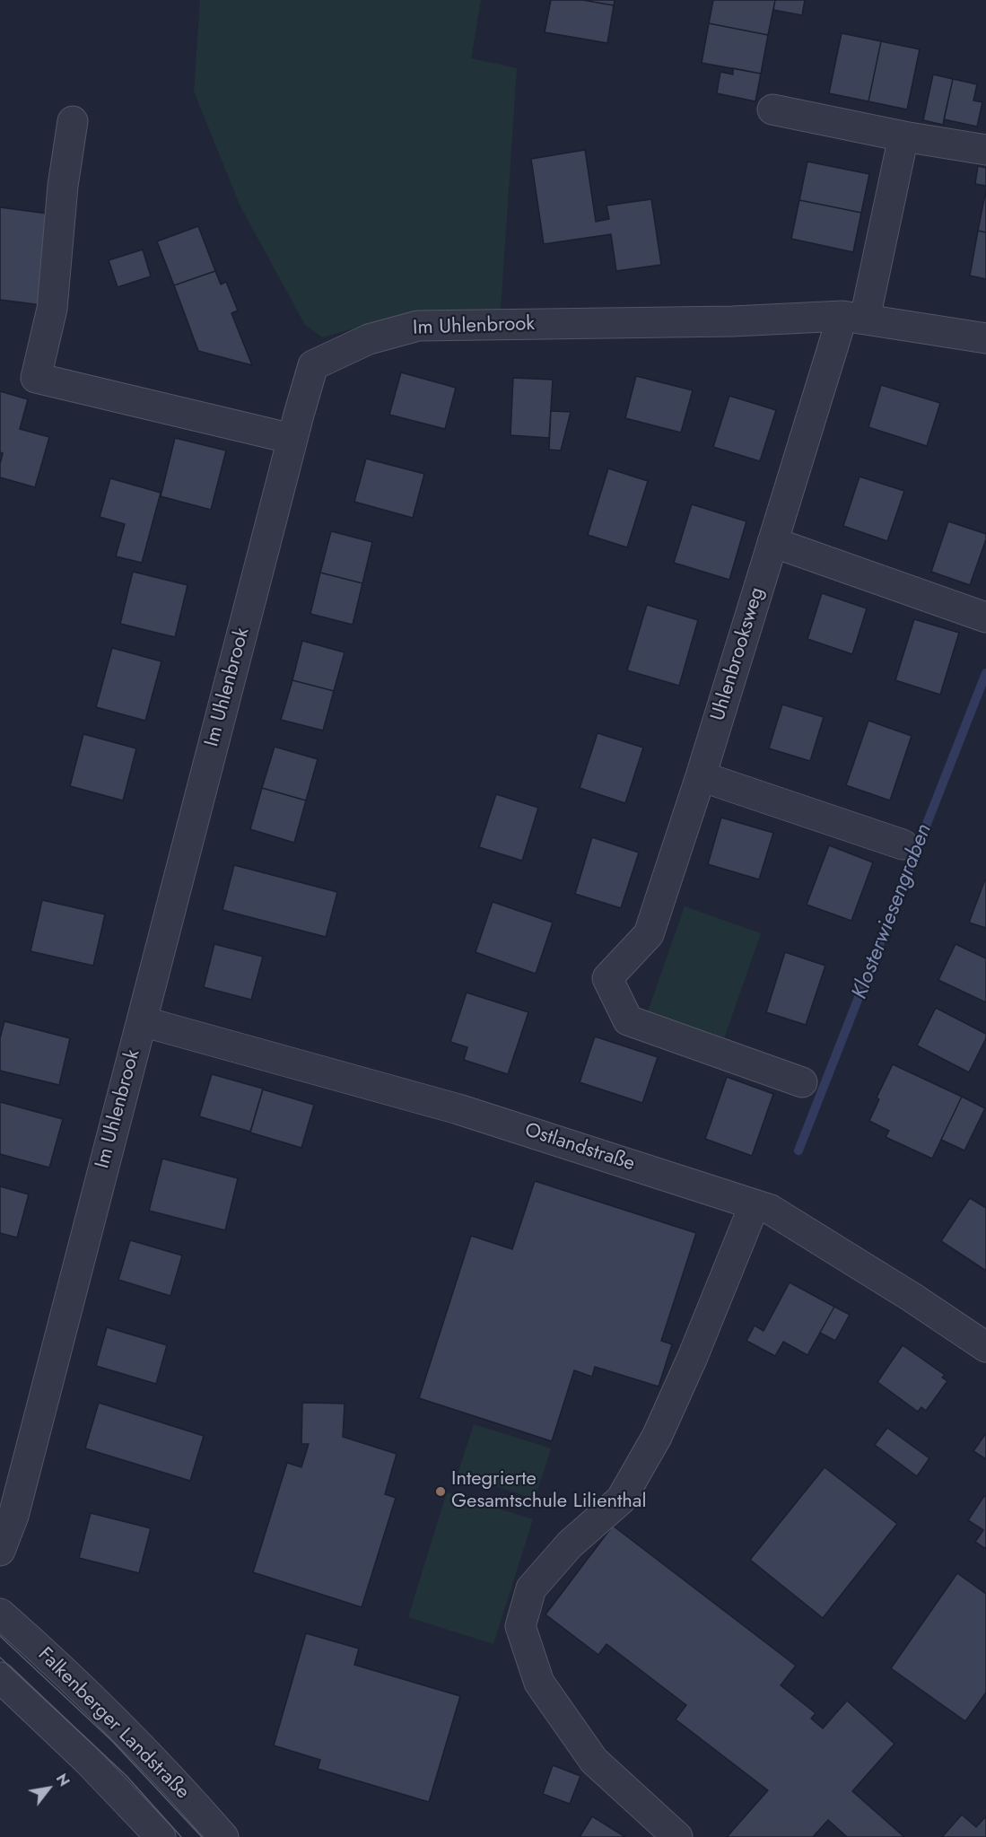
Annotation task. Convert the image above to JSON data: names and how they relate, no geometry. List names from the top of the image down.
{
  "streets": {
    "street": [
      "Im Uhlenbrook",
      "Uhlenbrooksweg",
      "Ostlandstraße",
      "Falkenberger Landstraße"
    ]
  },
  "crossings": [
    ["Im Uhlenbrook", "Uhlenbrooksweg"],
    ["Im Uhlenbrook", "Ostlandstraße"]
  ],
  "water": ["Klosterwiesengraben"],
  "places": ["Integrierte Gesamtschule Lilienthal"],
  "north": "top right"
}
